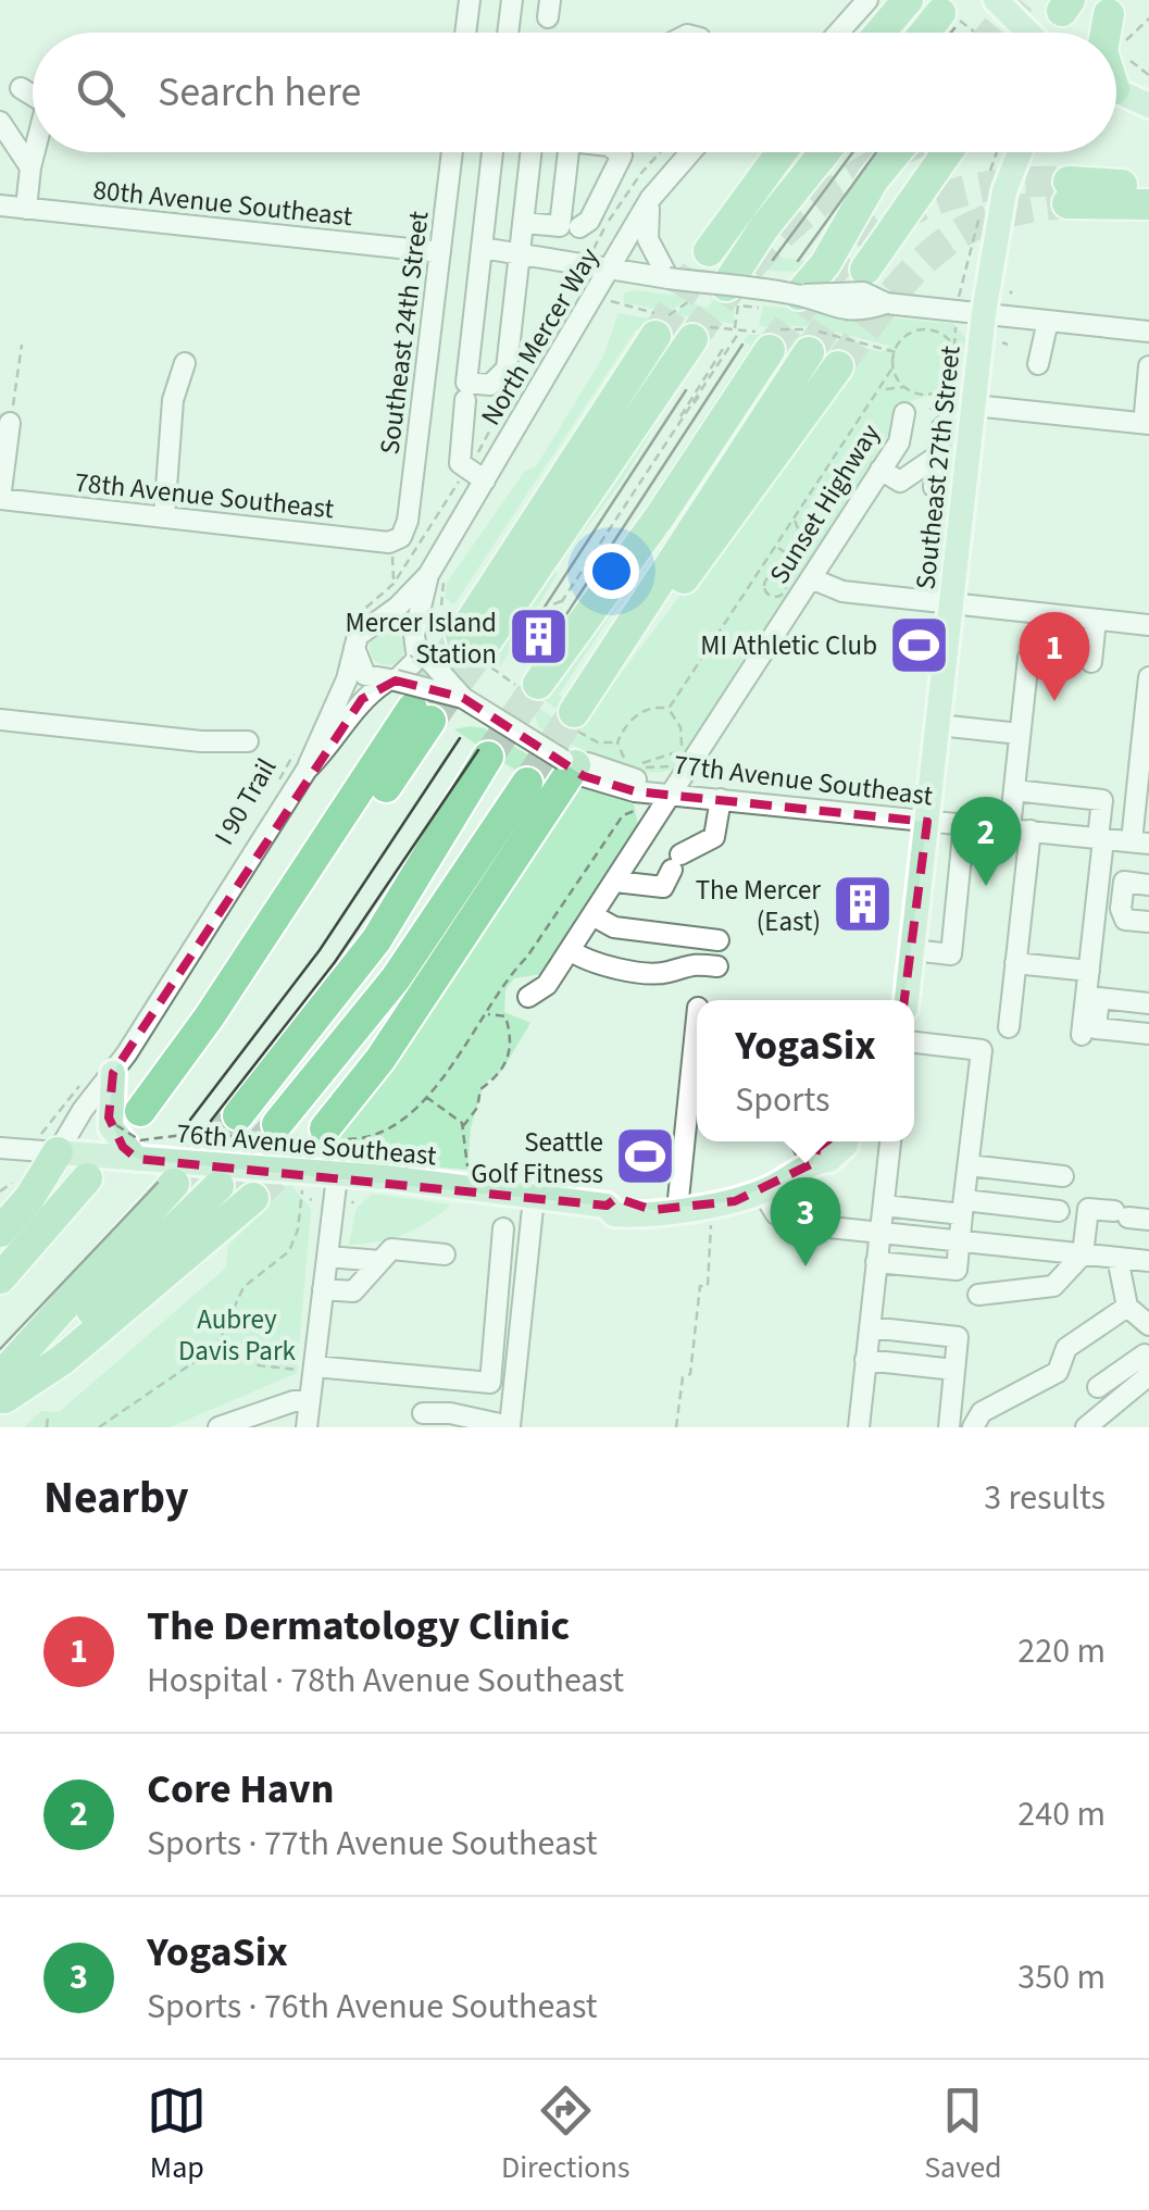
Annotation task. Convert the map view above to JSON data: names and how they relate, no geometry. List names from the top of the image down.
{
  "streets": {
    "main road": ["Southeast 27th Street", "76th Avenue Southeast"],
    "street": [
      "80th Avenue Southeast",
      "Southeast 24th Street",
      "North Mercer Way",
      "78th Avenue Southeast",
      "Sunset Highway",
      "77th Avenue Southeast"
    ],
    "path": ["I 90 Trail"]
  },
  "crossings": [
    ["80th Avenue Southeast", "Southeast 24th Street"],
    ["Southeast 24th Street", "78th Avenue Southeast"],
    ["North Mercer Way", "77th Avenue Southeast"],
    ["Southeast 27th Street", "77th Avenue Southeast"],
    ["Sunset Highway", "77th Avenue Southeast"]
  ],
  "parks": ["Aubrey Davis Park"],
  "places": {
    "building": ["Mercer Island Station", "The Mercer (East)"],
    "sports": ["MI Athletic Club", "Seattle Golf Fitness"]
  },
  "page": {
    "search": "Search here",
    "pins": ["1", "2", "3"],
    "popup": ["YogaSix", "Sports"],
    "heading": ["Nearby", "3 results"],
    "list": [
      {
        "mark": "1",
        "name": "The Dermatology Clinic",
        "note": "Hospital · 78th Avenue Southeast",
        "value": "220 m"
      },
      {
        "mark": "2",
        "name": "Core Havn",
        "note": "Sports · 77th Avenue Southeast",
        "value": "240 m"
      },
      {
        "mark": "3",
        "name": "YogaSix",
        "note": "Sports · 76th Avenue Southeast",
        "value": "350 m"
      }
    ],
    "nav": ["Map", "Directions", "Saved"]
  }
}
